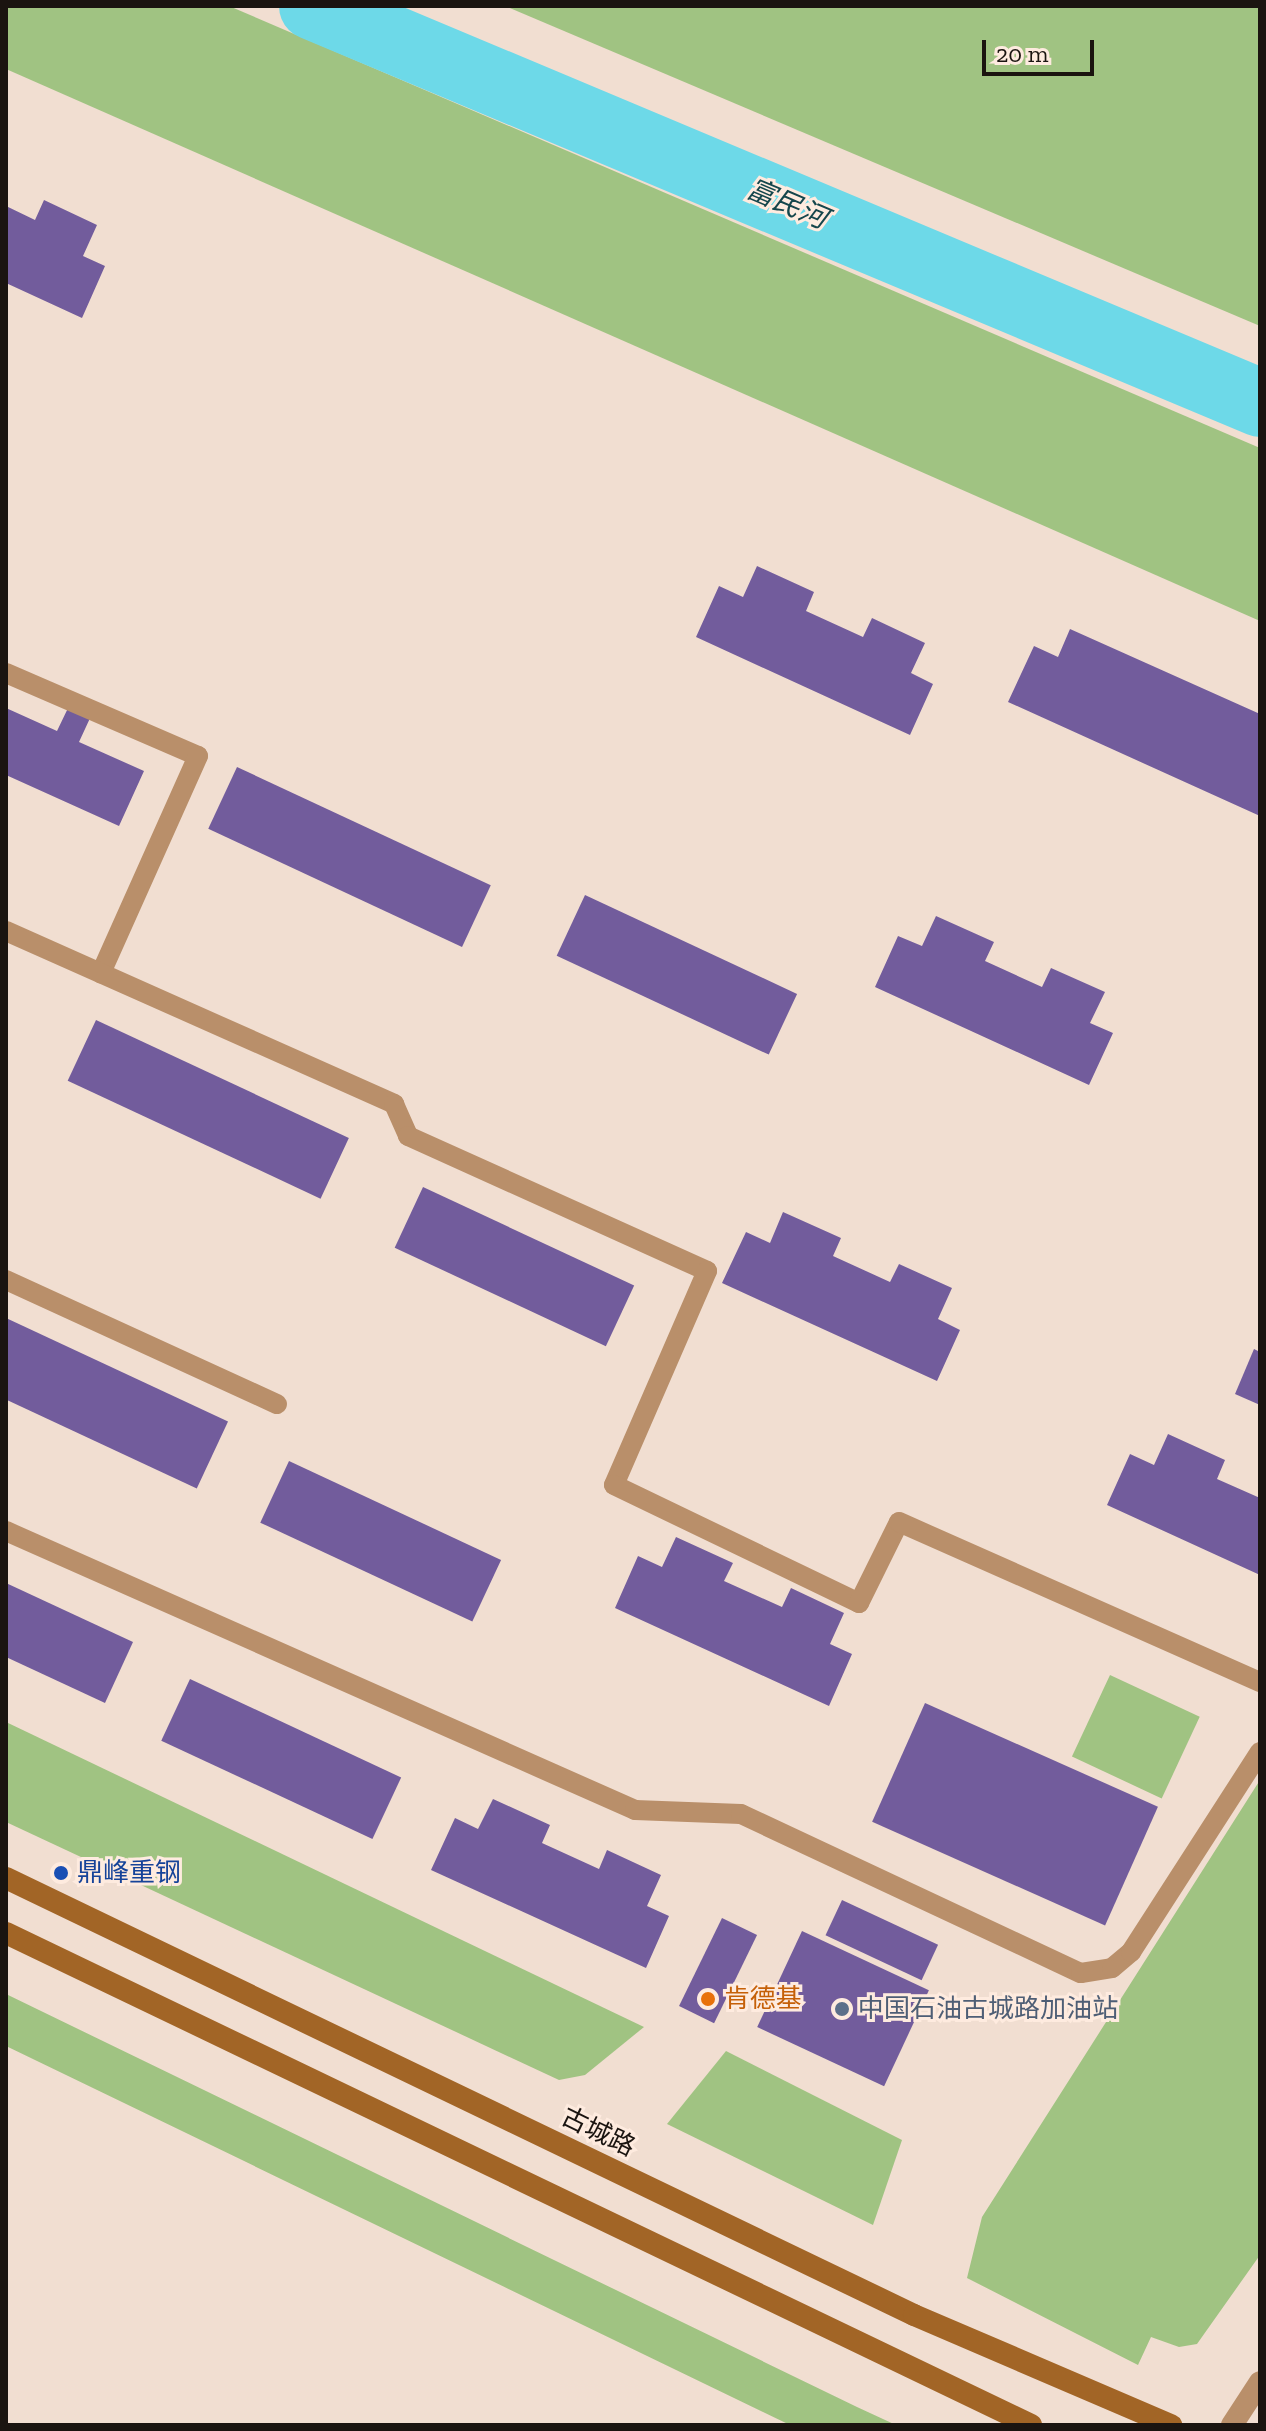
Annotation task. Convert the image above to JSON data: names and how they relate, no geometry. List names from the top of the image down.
{
  "streets": {
    "main road": ["古城路"]
  },
  "water": ["富民河"],
  "places": ["鼎峰重钢", "肯德基", "中国石油古城路加油站"],
  "scale_bar": "20 m"
}
